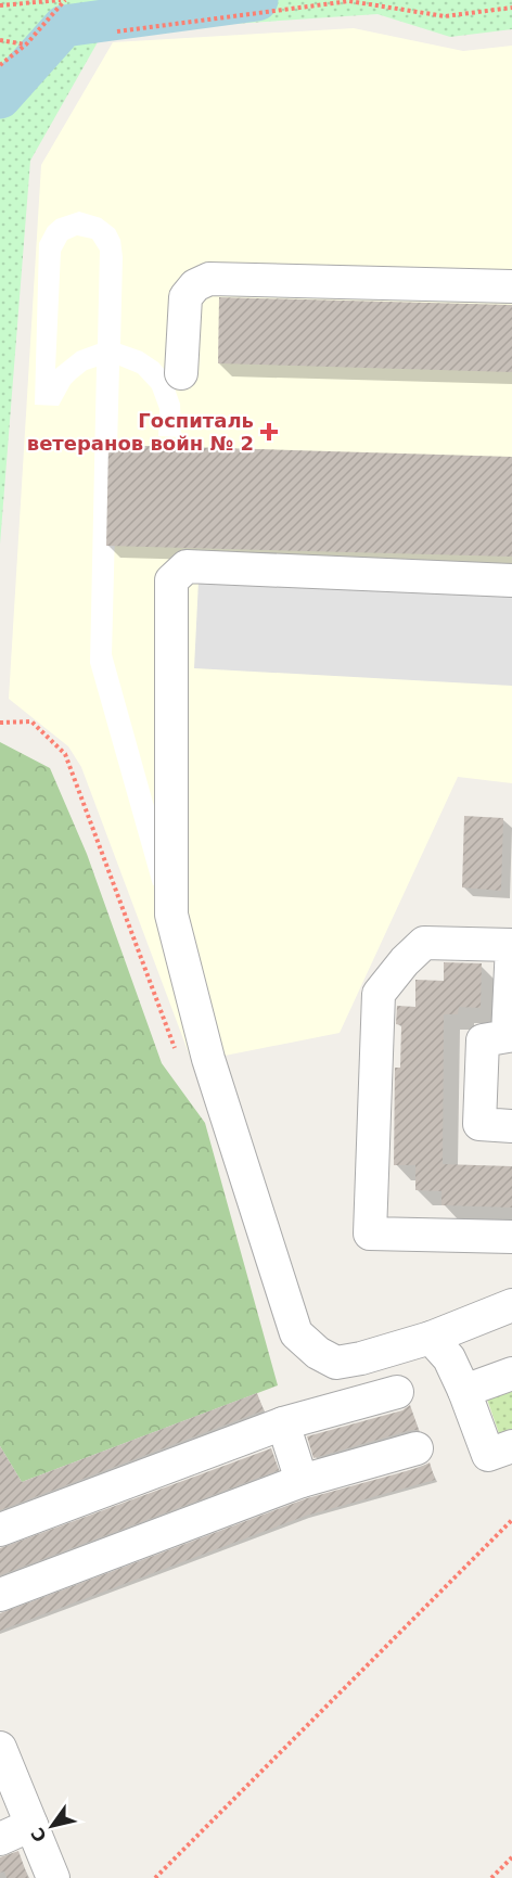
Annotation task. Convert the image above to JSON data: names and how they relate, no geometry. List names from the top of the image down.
{
  "places": {
    "health": ["Госпиталь ветеранов войн № 2"]
  },
  "north": "bottom left"
}
